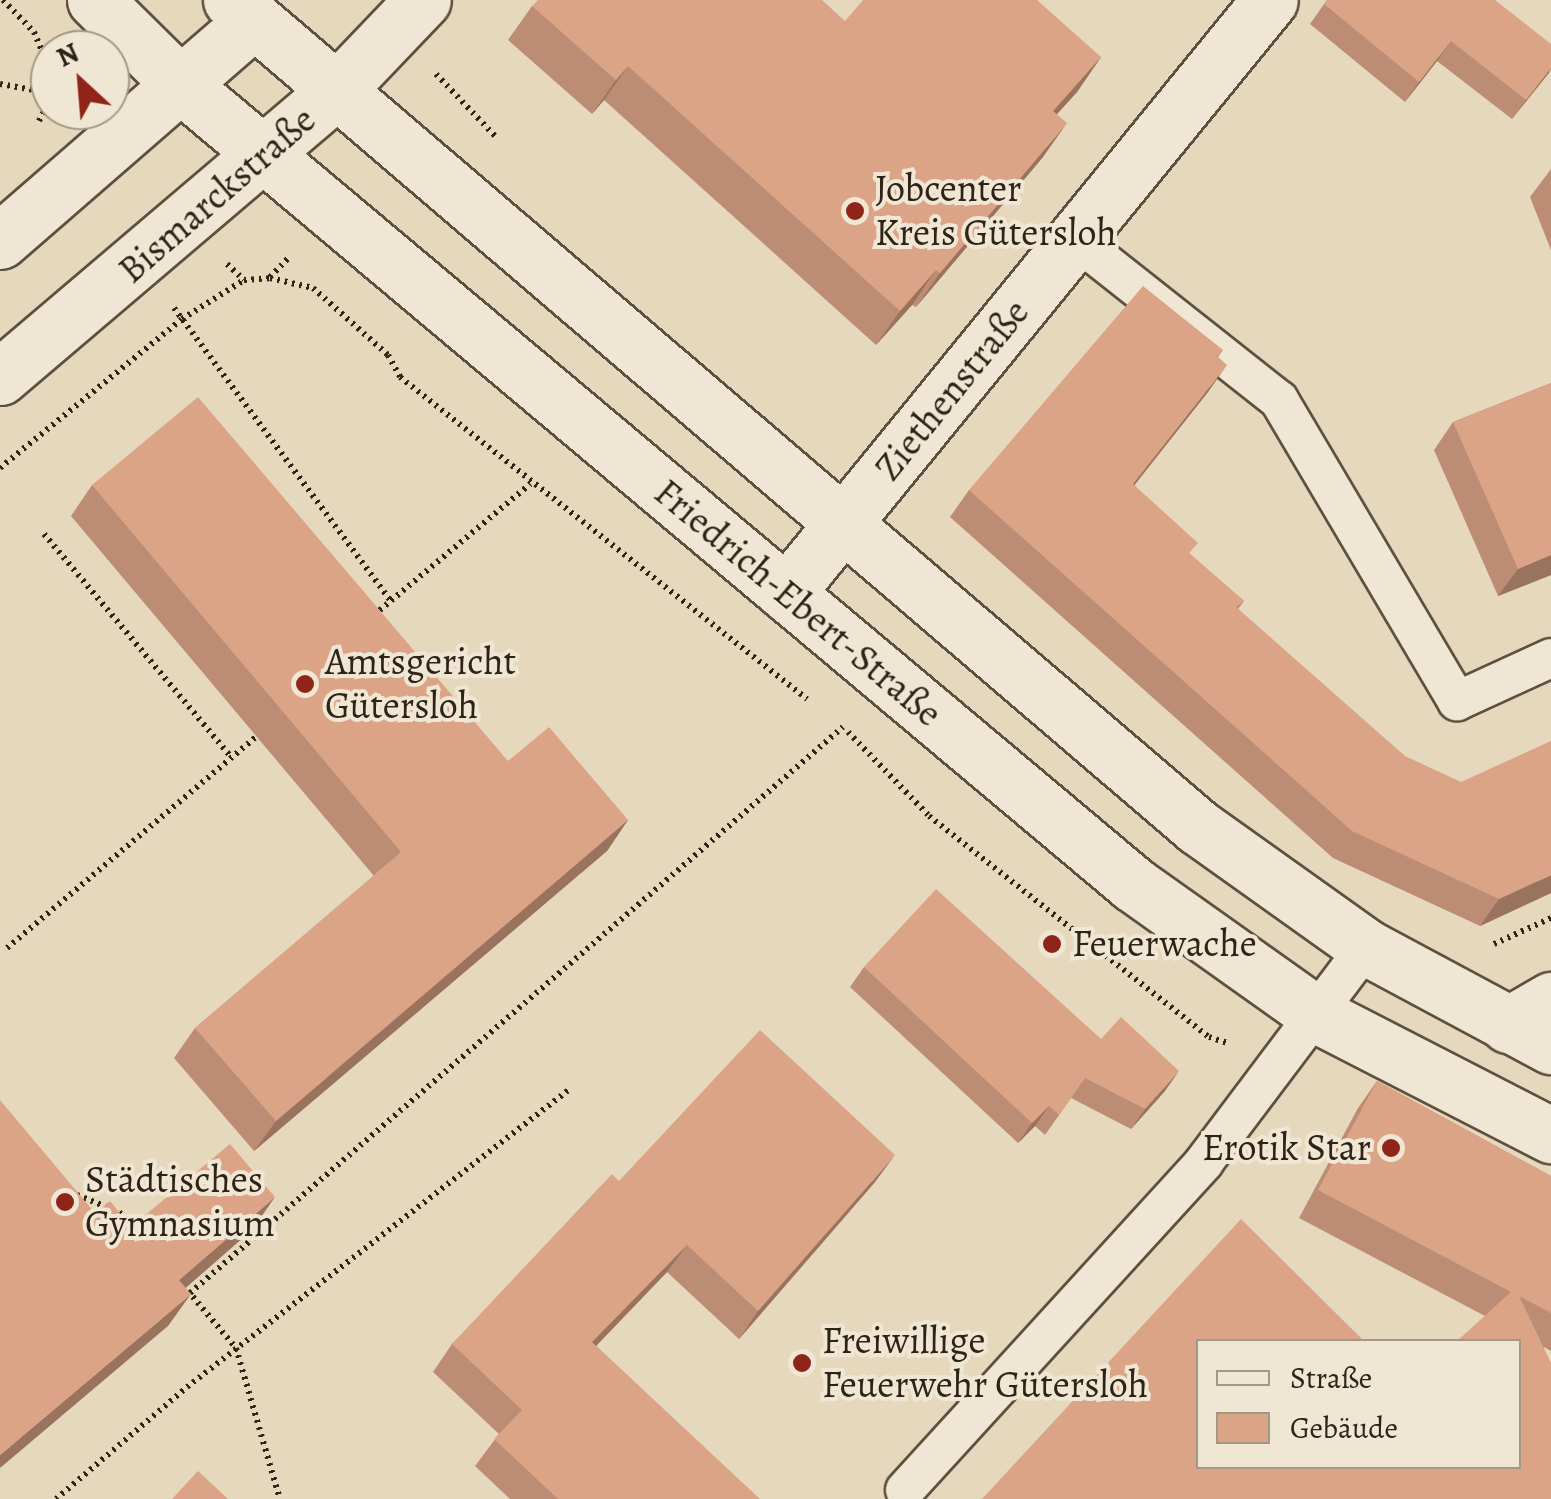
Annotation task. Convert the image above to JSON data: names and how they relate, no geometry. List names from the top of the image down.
{
  "streets": {
    "main road": ["Bismarckstraße", "Ziethenstraße", "Friedrich-Ebert-Straße"]
  },
  "crossings": [
    ["Bismarckstraße", "Friedrich-Ebert-Straße"],
    ["Ziethenstraße", "Friedrich-Ebert-Straße"]
  ],
  "places": [
    "Jobcenter Kreis Gütersloh",
    "Amtsgericht Gütersloh",
    "Feuerwache",
    "Erotik Star",
    "Städtisches Gymnasium",
    "Freiwillige Feuerwehr Gütersloh"
  ],
  "legend": ["Straße", "Gebäude"],
  "north": "top left"
}
